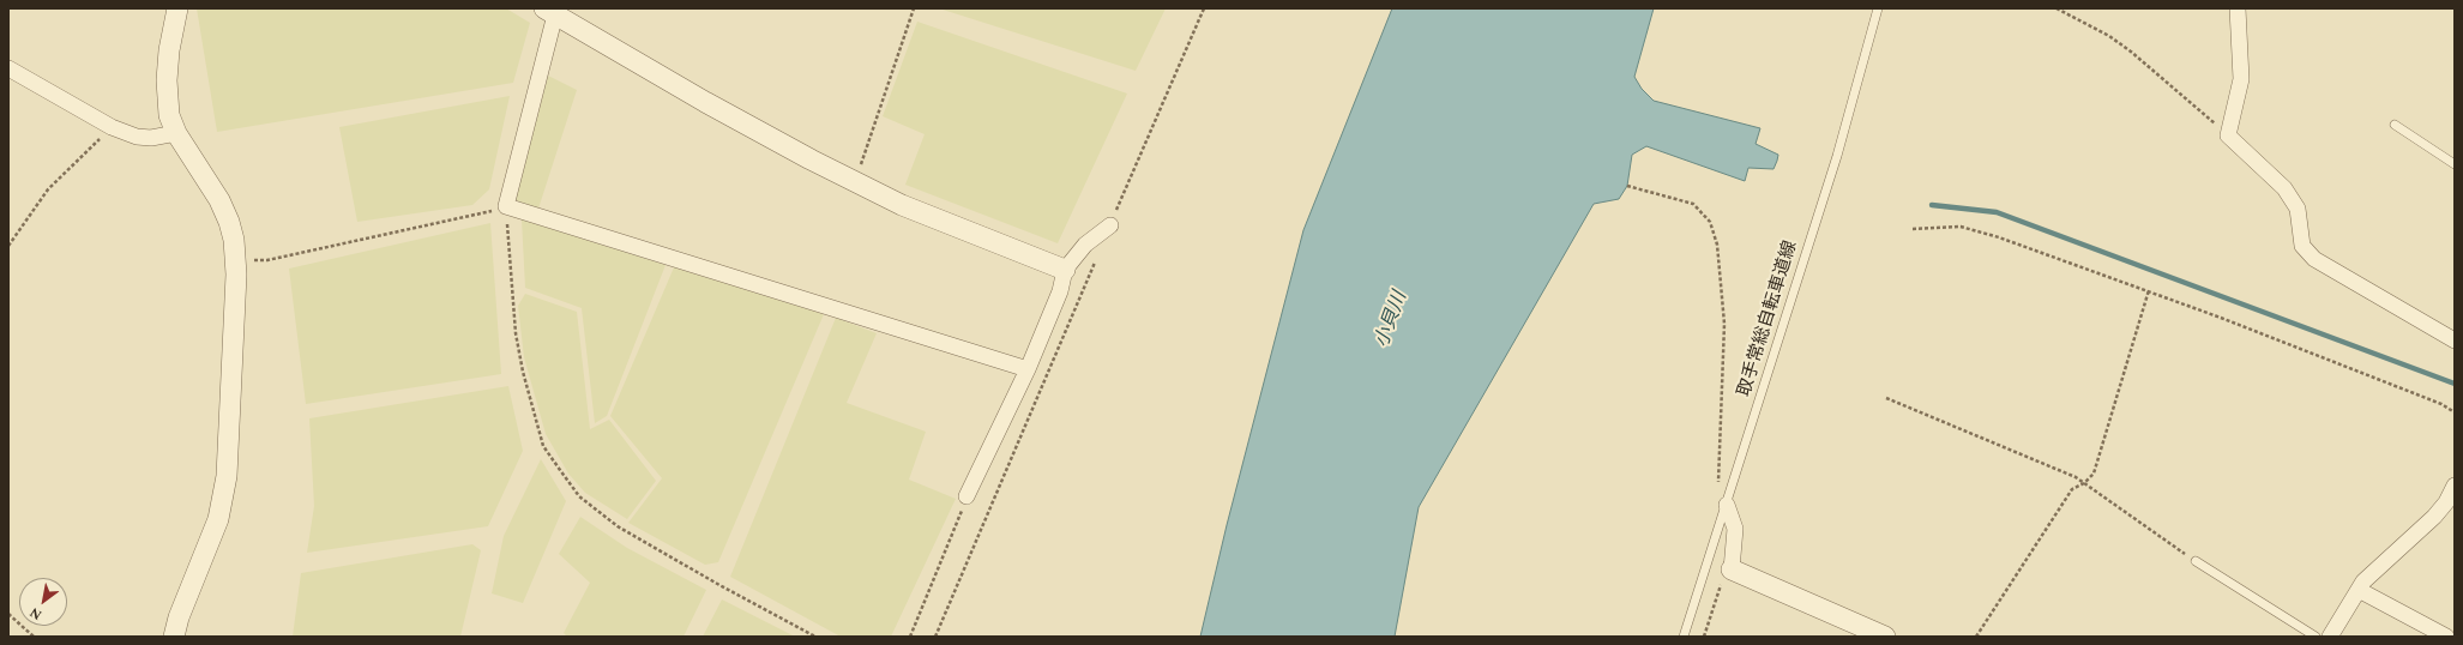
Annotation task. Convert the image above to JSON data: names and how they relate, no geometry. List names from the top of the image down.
{
  "streets": {
    "lane": ["取手常総自転車道線"]
  },
  "water": ["小貝川"],
  "north": "bottom left"
}
